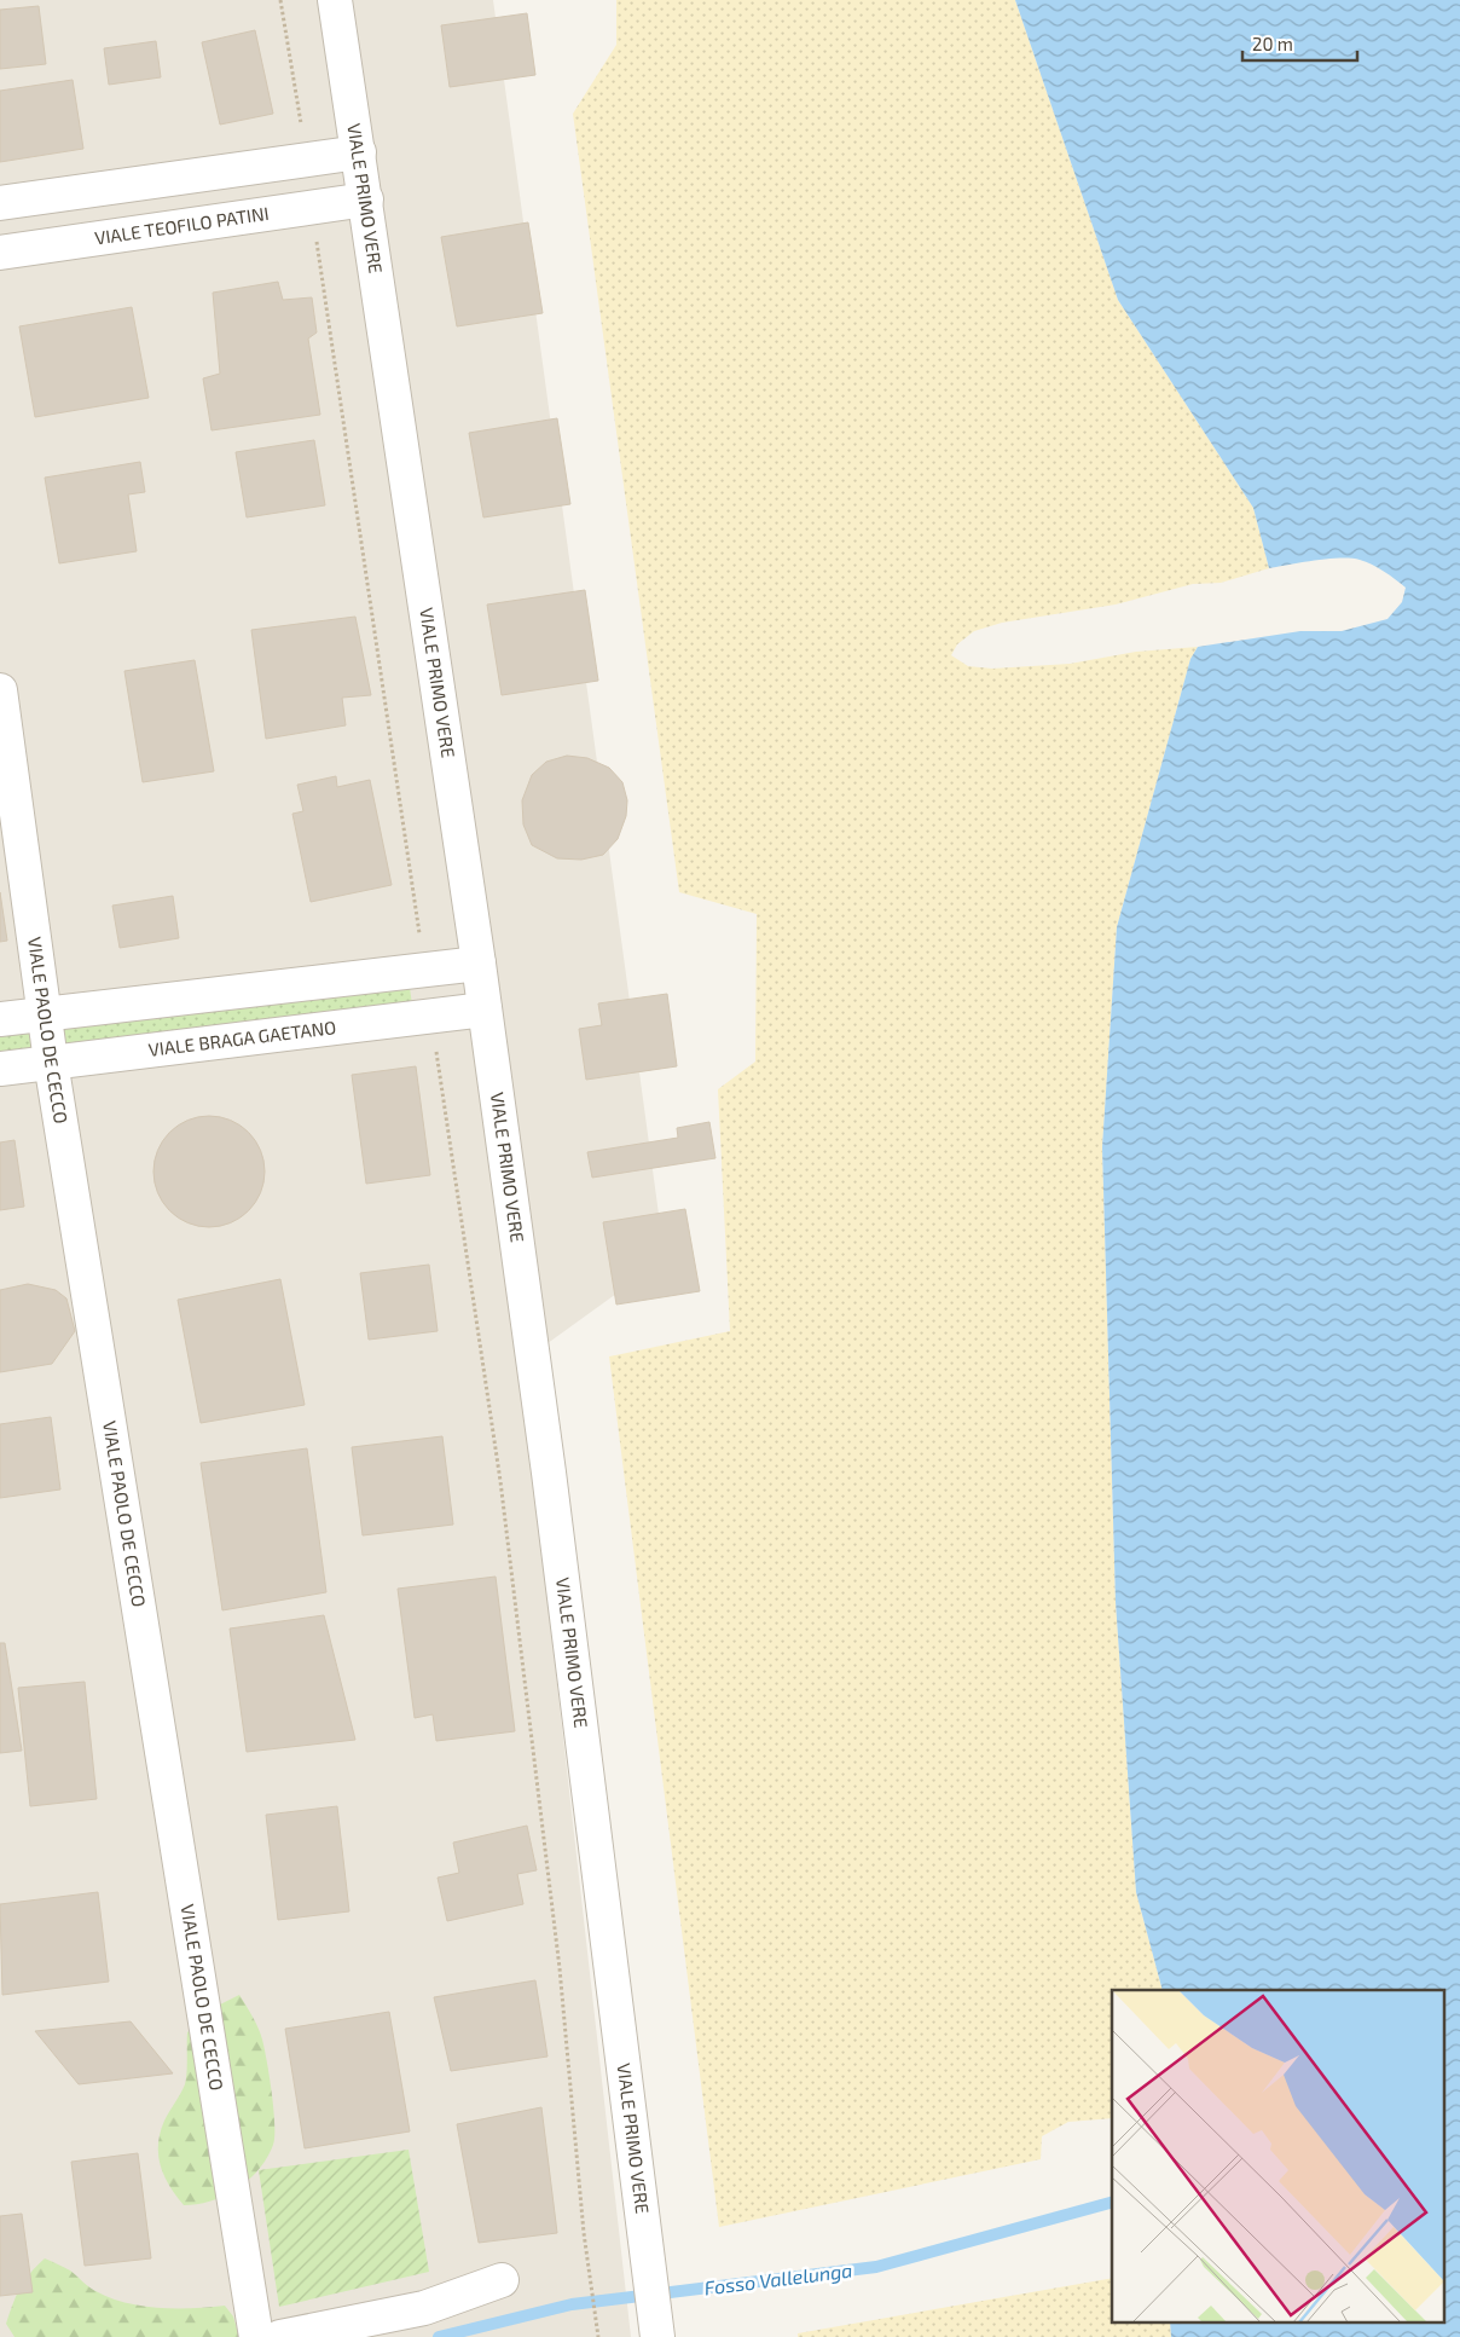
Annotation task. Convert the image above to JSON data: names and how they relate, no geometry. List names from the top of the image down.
{
  "streets": {
    "street": [
      "VIALE PRIMO VERE",
      "VIALE TEOFILO PATINI",
      "VIALE PAOLO DE CECCO",
      "VIALE BRAGA GAETANO"
    ]
  },
  "crossings": [
    ["VIALE PRIMO VERE", "VIALE TEOFILO PATINI"],
    ["VIALE PRIMO VERE", "VIALE BRAGA GAETANO"],
    ["VIALE PAOLO DE CECCO", "VIALE BRAGA GAETANO"]
  ],
  "water": ["Fosso Vallelunga"],
  "scale_bar": "20 m"
}
